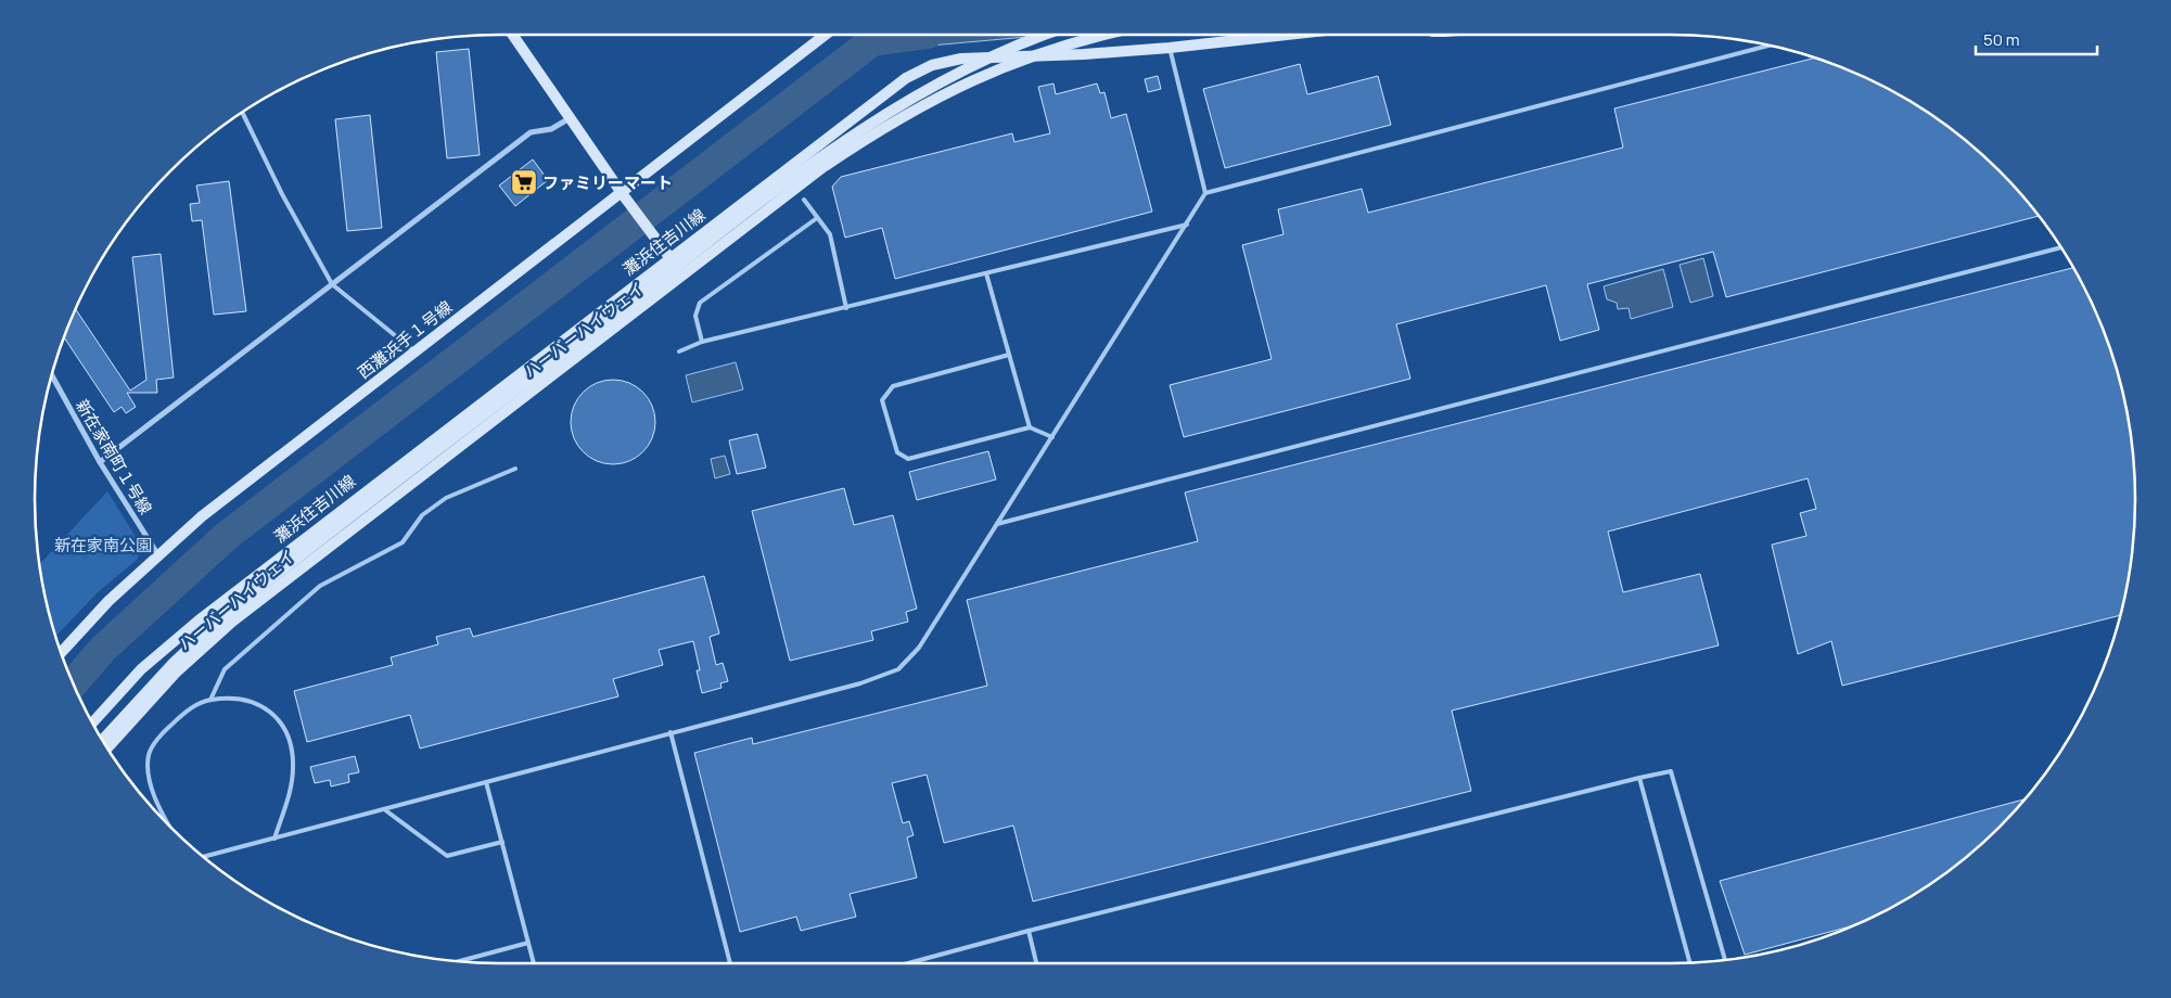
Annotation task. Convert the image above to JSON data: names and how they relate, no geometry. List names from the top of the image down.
{
  "streets": {
    "street": [
      "灘浜住吉川線",
      "ハーバーハイウェイ",
      "西灘浜手１号線",
      "新在家南町１号線"
    ]
  },
  "crossings": [
    ["西灘浜手１号線", "新在家南町１号線"]
  ],
  "parks": ["新在家南公園"],
  "places": {
    "supermarket": ["ファミリーマート"]
  },
  "scale_bar": "50 m"
}
